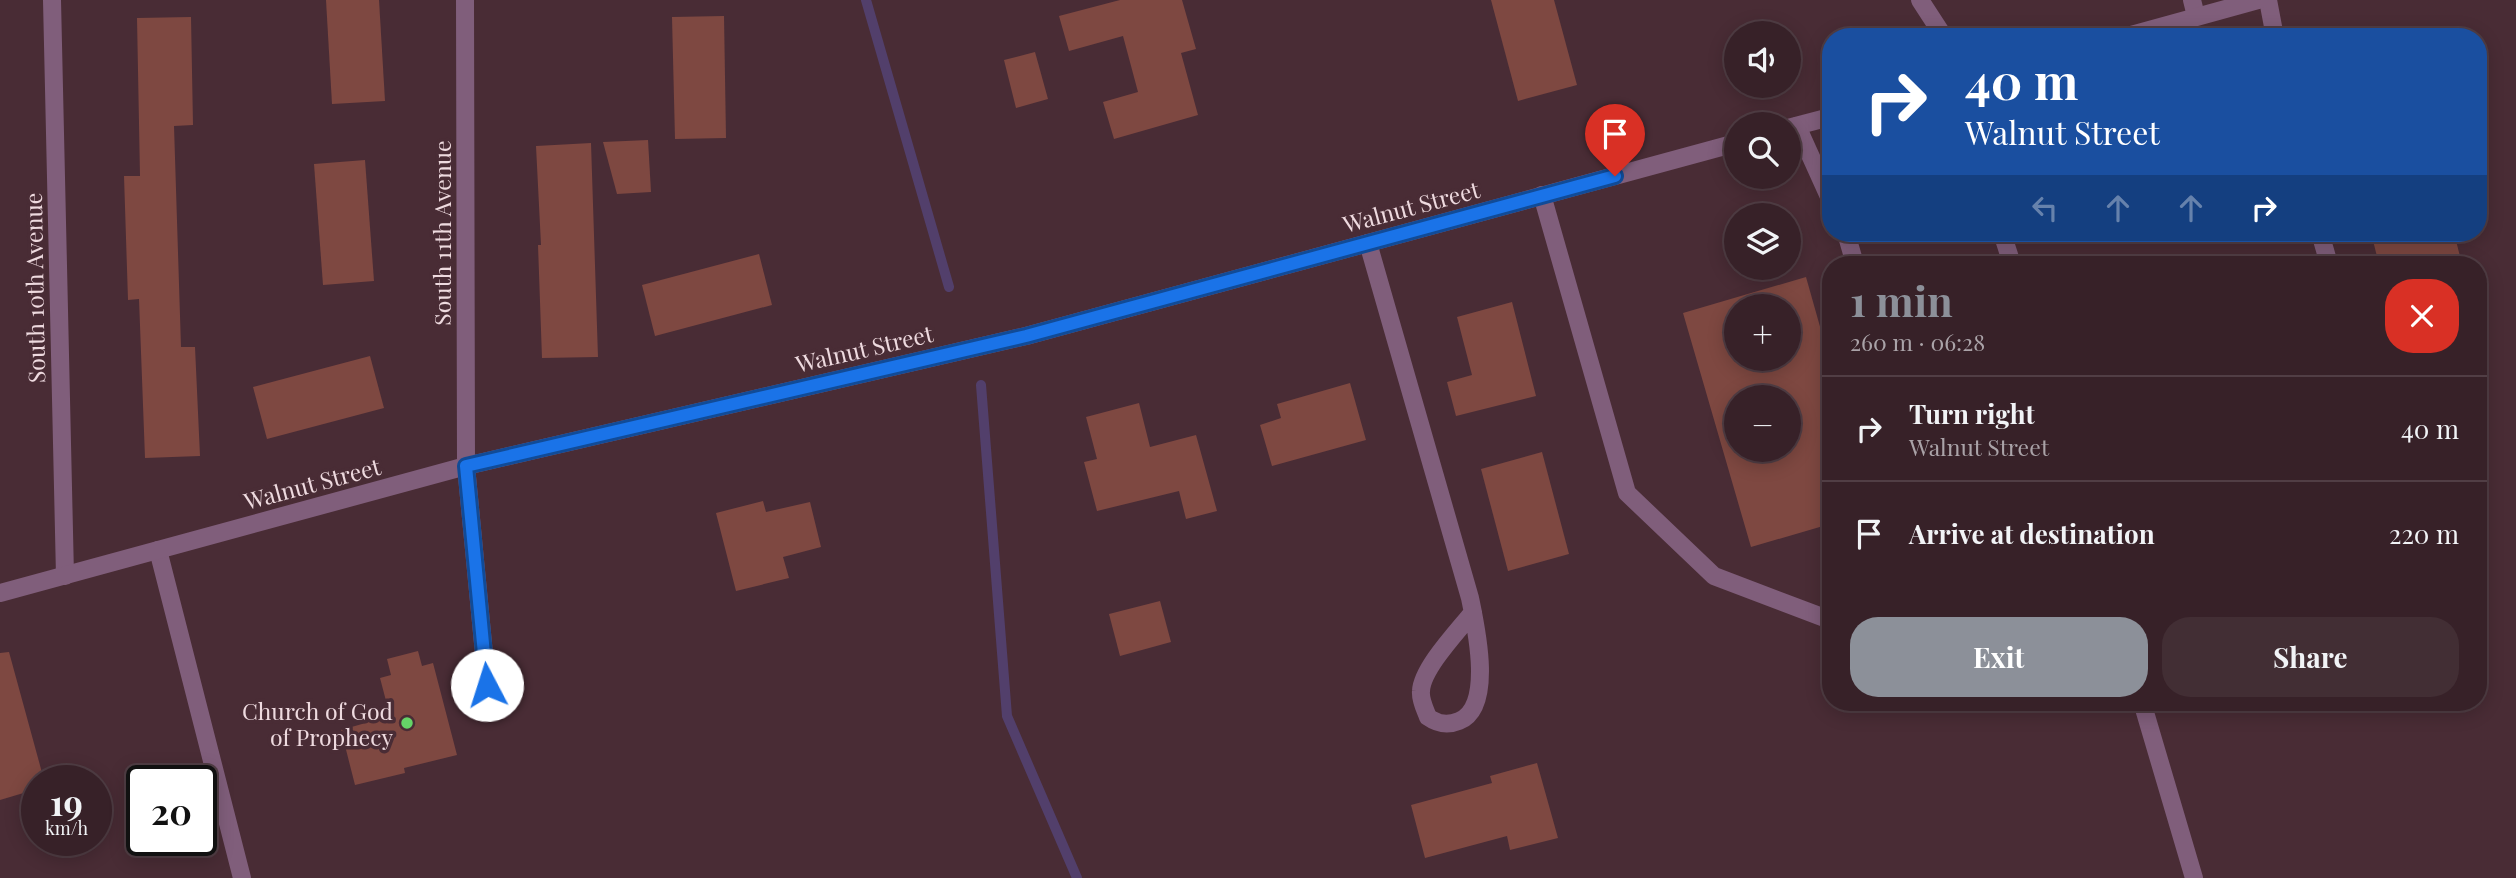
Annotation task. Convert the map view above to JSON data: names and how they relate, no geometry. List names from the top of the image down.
{
  "streets": {
    "street": ["Walnut Street", "South 11th Avenue", "South 10th Avenue"]
  },
  "crossings": [
    ["Walnut Street", "South 11th Avenue"],
    ["Walnut Street", "South 10th Avenue"]
  ],
  "places": ["Church of God of Prophecy"],
  "page": {
    "map_buttons": ["+", "−"],
    "turn": ["40 m", "Walnut Street"],
    "heading": ["1 min", "260 m · 06:28"],
    "list": [
      {
        "name": "Turn right",
        "note": "Walnut Street",
        "value": "40 m"
      },
      {
        "name": "Arrive at destination",
        "value": "220 m"
      }
    ],
    "buttons": ["Exit", "Share"],
    "speed": "19 km/h",
    "limit": "20"
  }
}
